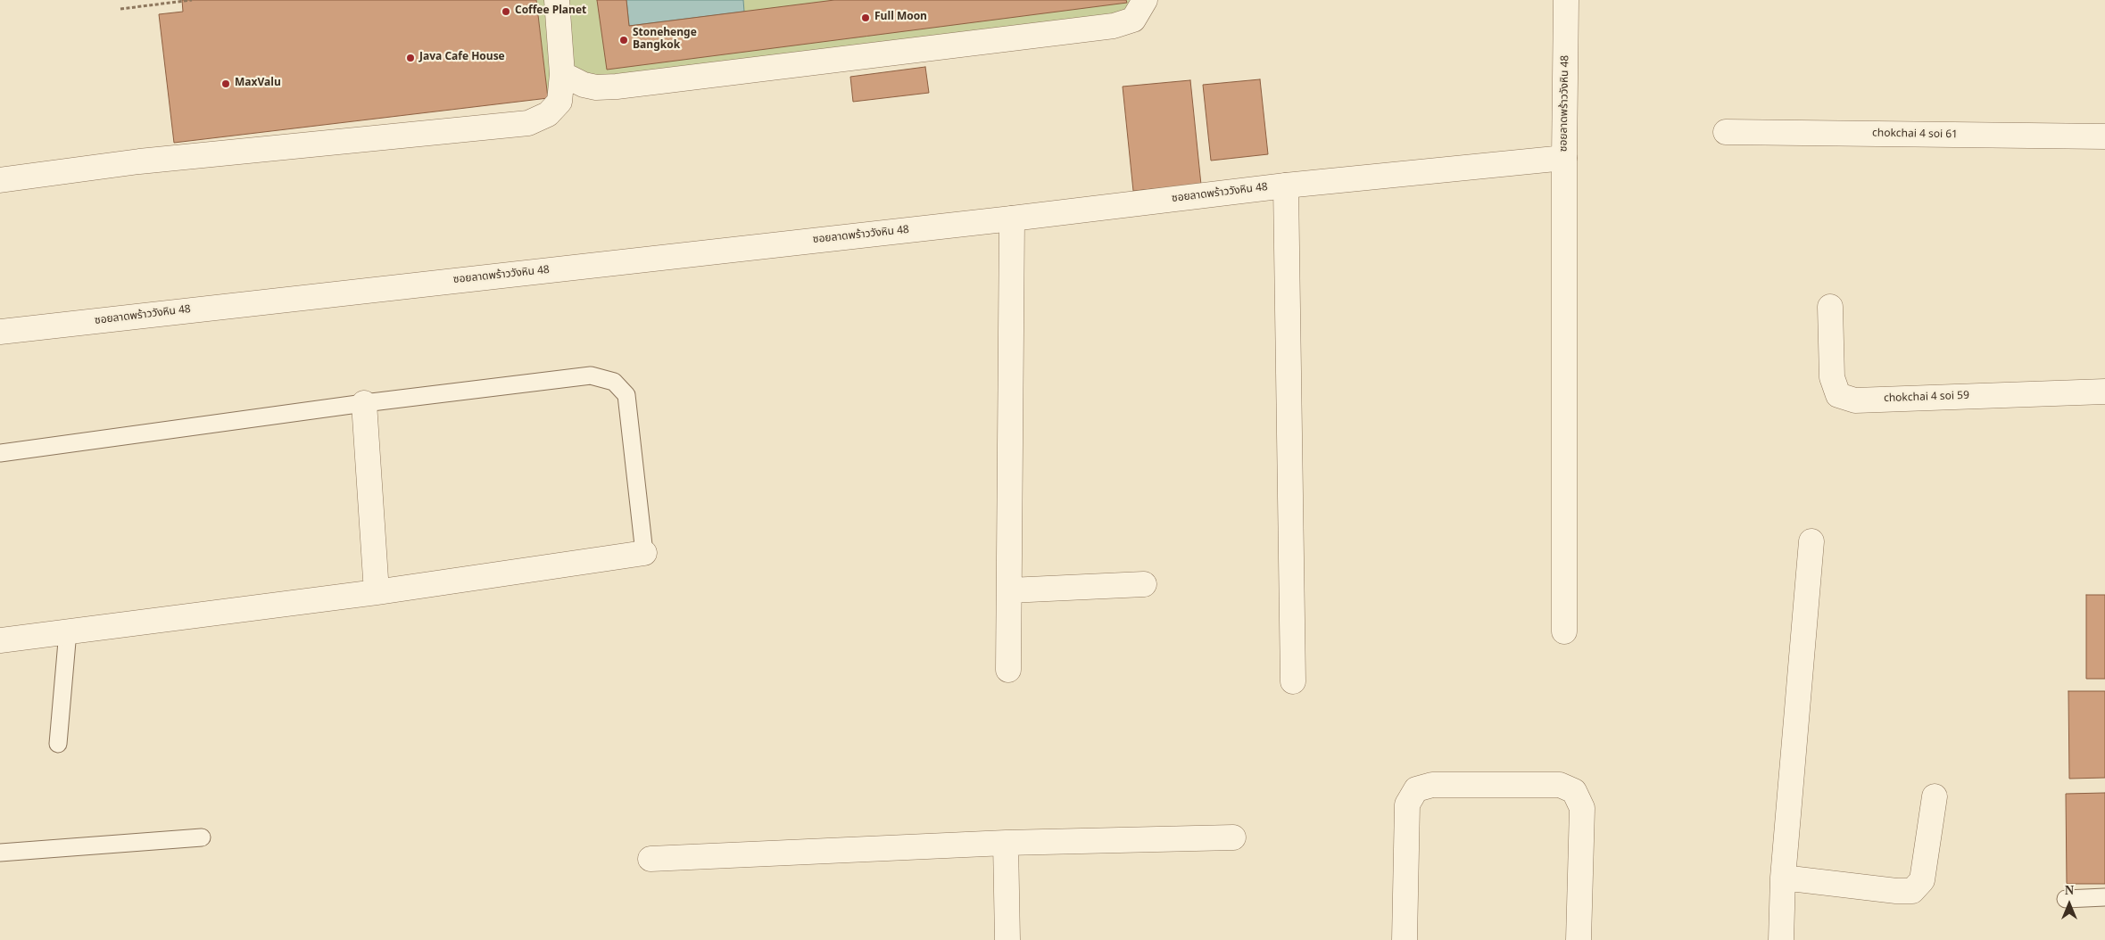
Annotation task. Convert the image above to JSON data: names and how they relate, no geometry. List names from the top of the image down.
{
  "streets": {
    "street": ["ซอยลาดพร้าววังหิน 48", "chokchai 4 soi 61", "chokchai 4 soi 59"]
  },
  "places": [
    "Coffee Planet",
    "Full Moon",
    "Stonehenge Bangkok",
    "Java Cafe House",
    "MaxValu"
  ],
  "north": "top"
}
